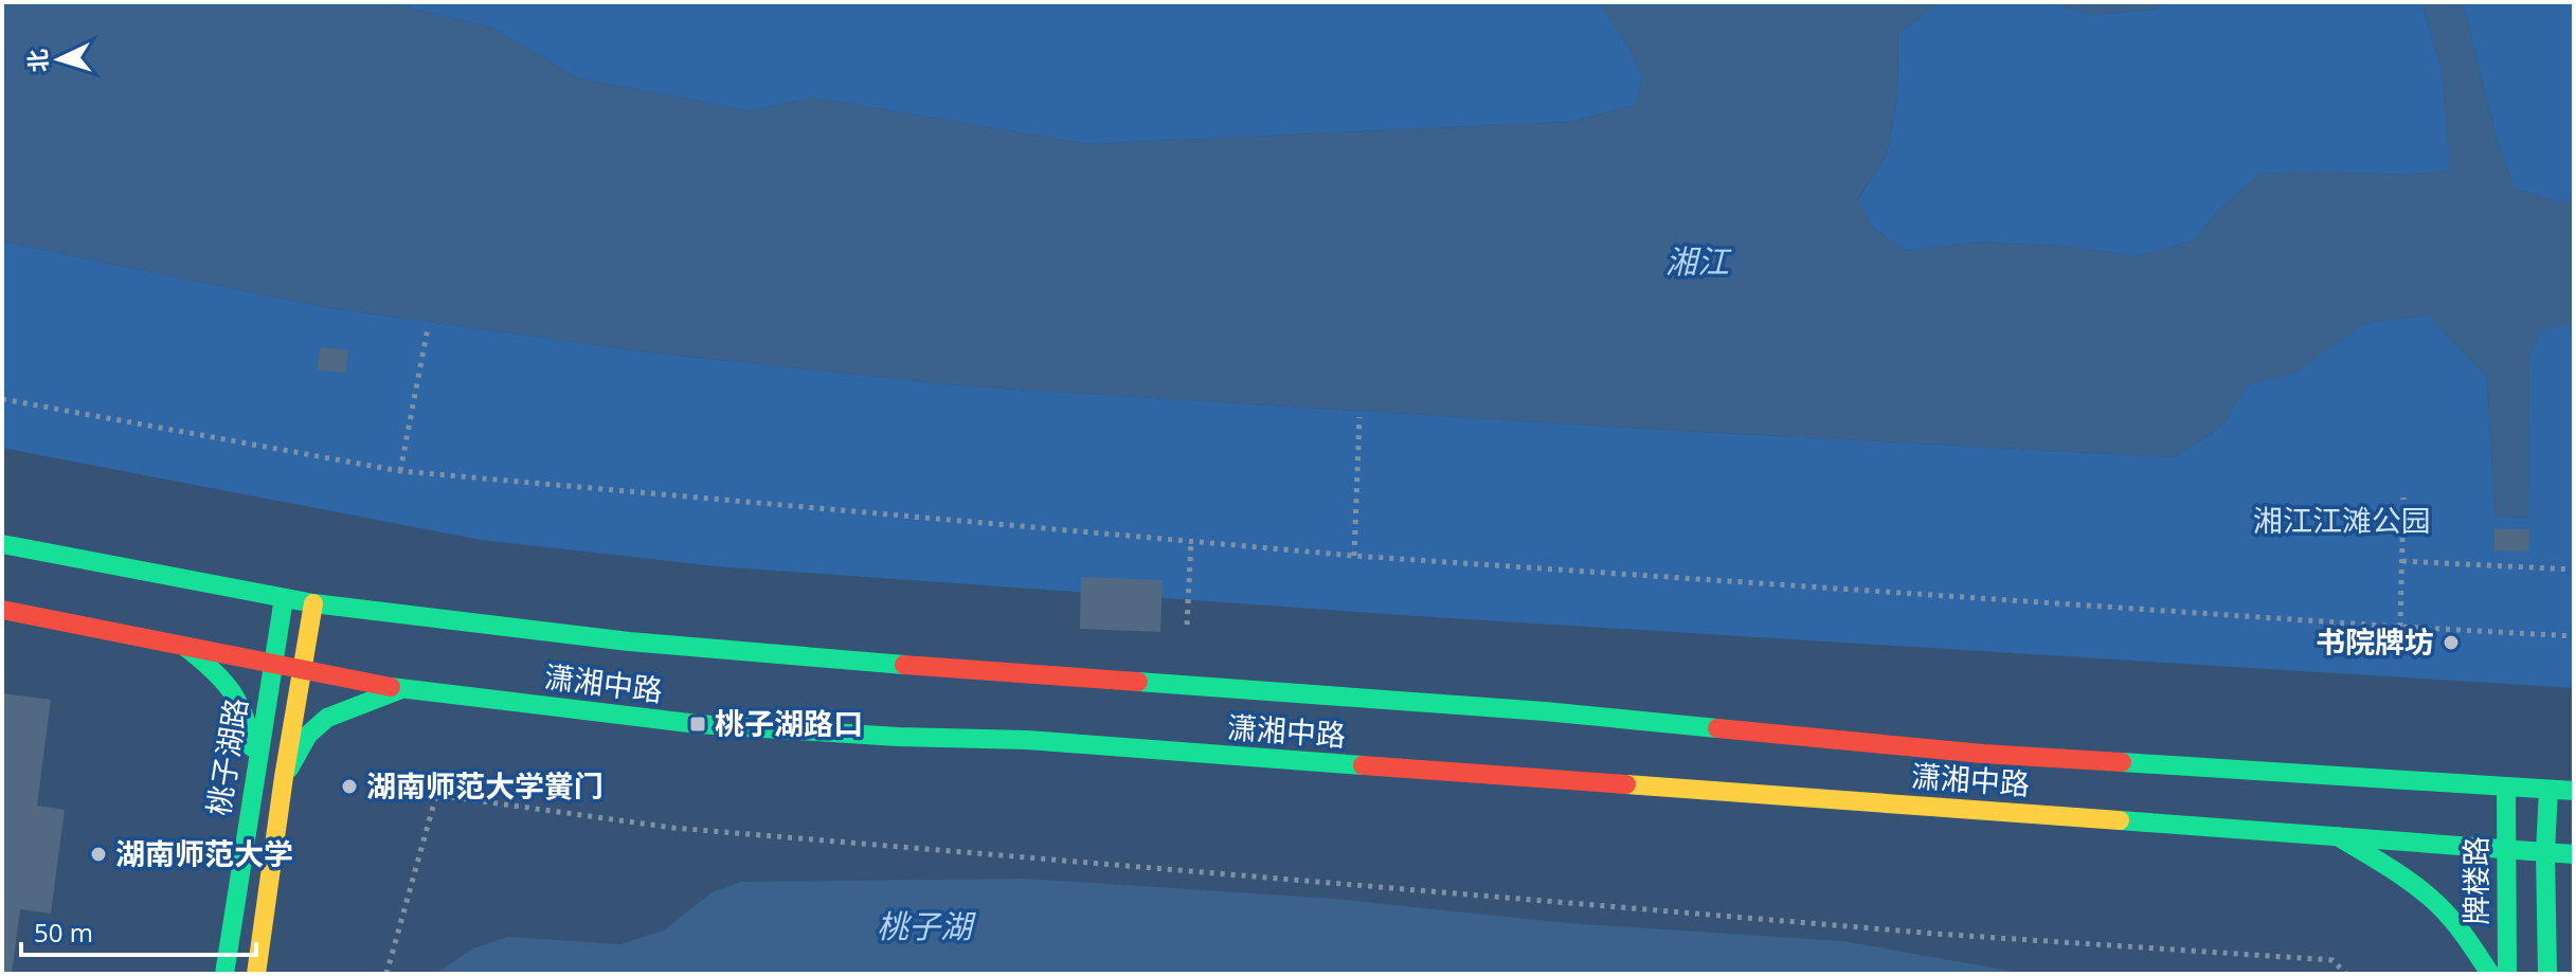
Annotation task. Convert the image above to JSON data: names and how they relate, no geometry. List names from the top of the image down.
{
  "streets": {
    "main road": ["潇湘中路", "桃子湖路", "牌楼路"]
  },
  "crossings": [
    ["潇湘中路", "桃子湖路"],
    ["潇湘中路", "牌楼路"]
  ],
  "water": ["湘江", "桃子湖"],
  "parks": ["湘江江滩公园"],
  "places": {
    "other": ["书院牌坊", "湖南师范大学黉门", "湖南师范大学"],
    "transit": ["桃子湖路口"]
  },
  "scale_bar": "50 m",
  "north": "left"
}
